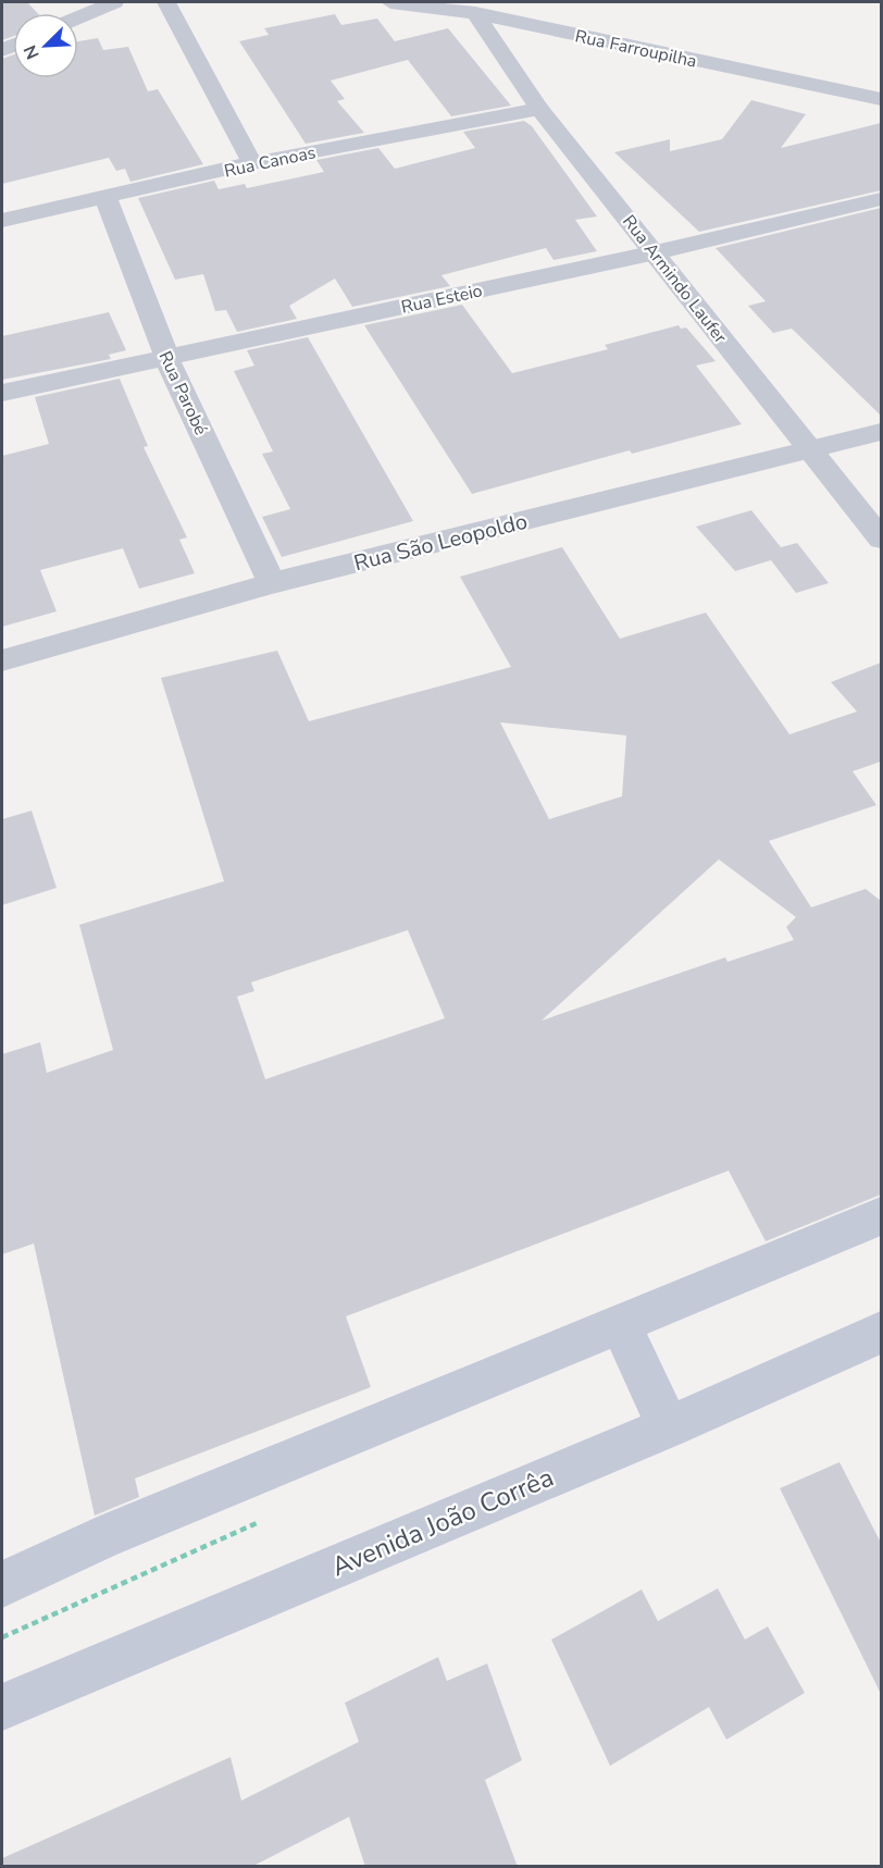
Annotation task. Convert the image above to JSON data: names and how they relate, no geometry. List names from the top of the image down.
{
  "streets": {
    "main road": ["Avenida João Corrêa"],
    "street": [
      "Rua Farroupilha",
      "Rua Canoas",
      "Rua Armindo Laufer",
      "Rua Esteio",
      "Rua Parobé",
      "Rua São Leopoldo"
    ]
  },
  "crossings": [
    ["Rua Farroupilha", "Rua Armindo Laufer"],
    ["Rua Canoas", "Rua Armindo Laufer"],
    ["Rua Canoas", "Rua Parobé"],
    ["Rua Armindo Laufer", "Rua Esteio"],
    ["Rua Armindo Laufer", "Rua São Leopoldo"],
    ["Rua Esteio", "Rua Parobé"],
    ["Rua Parobé", "Rua São Leopoldo"]
  ],
  "north": "bottom left"
}
